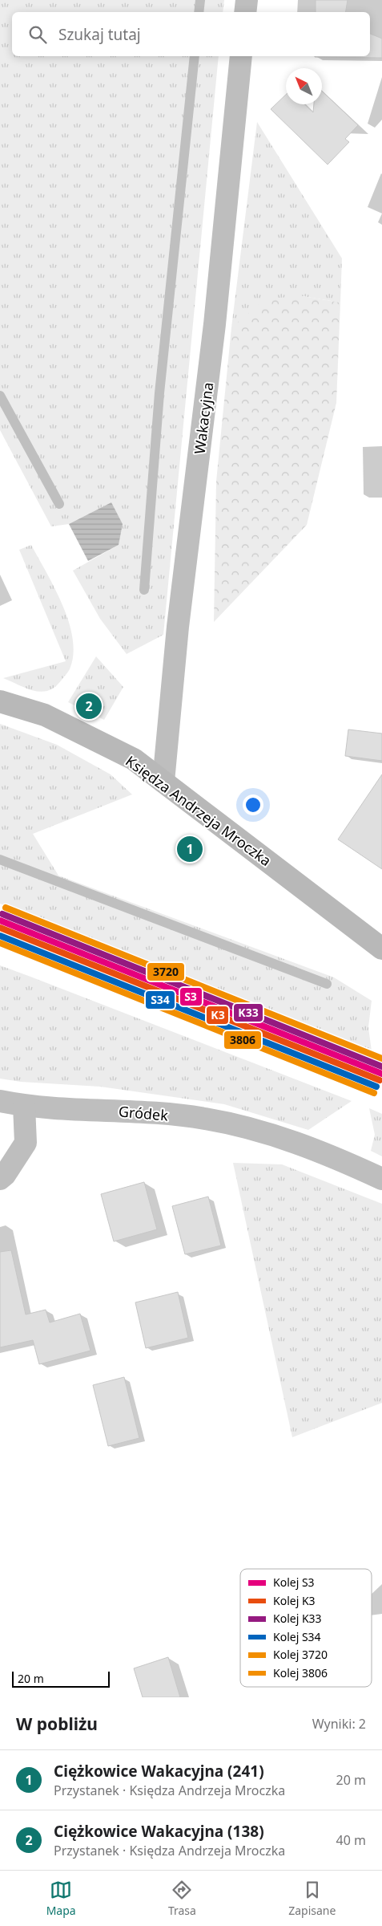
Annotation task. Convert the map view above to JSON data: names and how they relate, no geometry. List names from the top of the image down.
{
  "streets": {
    "street": ["Wakacyjna", "Księdza Andrzeja Mroczka", "Gródek"]
  },
  "crossings": [
    ["Wakacyjna", "Księdza Andrzeja Mroczka"]
  ],
  "lines": [
    "rail line 3720",
    "rail line K33",
    "rail line S3",
    "rail line K3",
    "rail line S34",
    "rail line 3806"
  ],
  "legend": [
    "Kolej S3",
    "Kolej K3",
    "Kolej K33",
    "Kolej S34",
    "Kolej 3720",
    "Kolej 3806"
  ],
  "scale_bar": "20 m",
  "north": "top left",
  "page": {
    "search": "Szukaj tutaj",
    "pins": ["2", "1"],
    "scale": "20 m",
    "heading": ["W pobliżu", "Wyniki: 2"],
    "list": [
      {
        "mark": "1",
        "name": "Ciężkowice Wakacyjna (241)",
        "note": "Przystanek · Księdza Andrzeja Mroczka",
        "value": "20 m"
      },
      {
        "mark": "2",
        "name": "Ciężkowice Wakacyjna (138)",
        "note": "Przystanek · Księdza Andrzeja Mroczka",
        "value": "40 m"
      }
    ],
    "nav": ["Mapa", "Trasa", "Zapisane"]
  }
}
